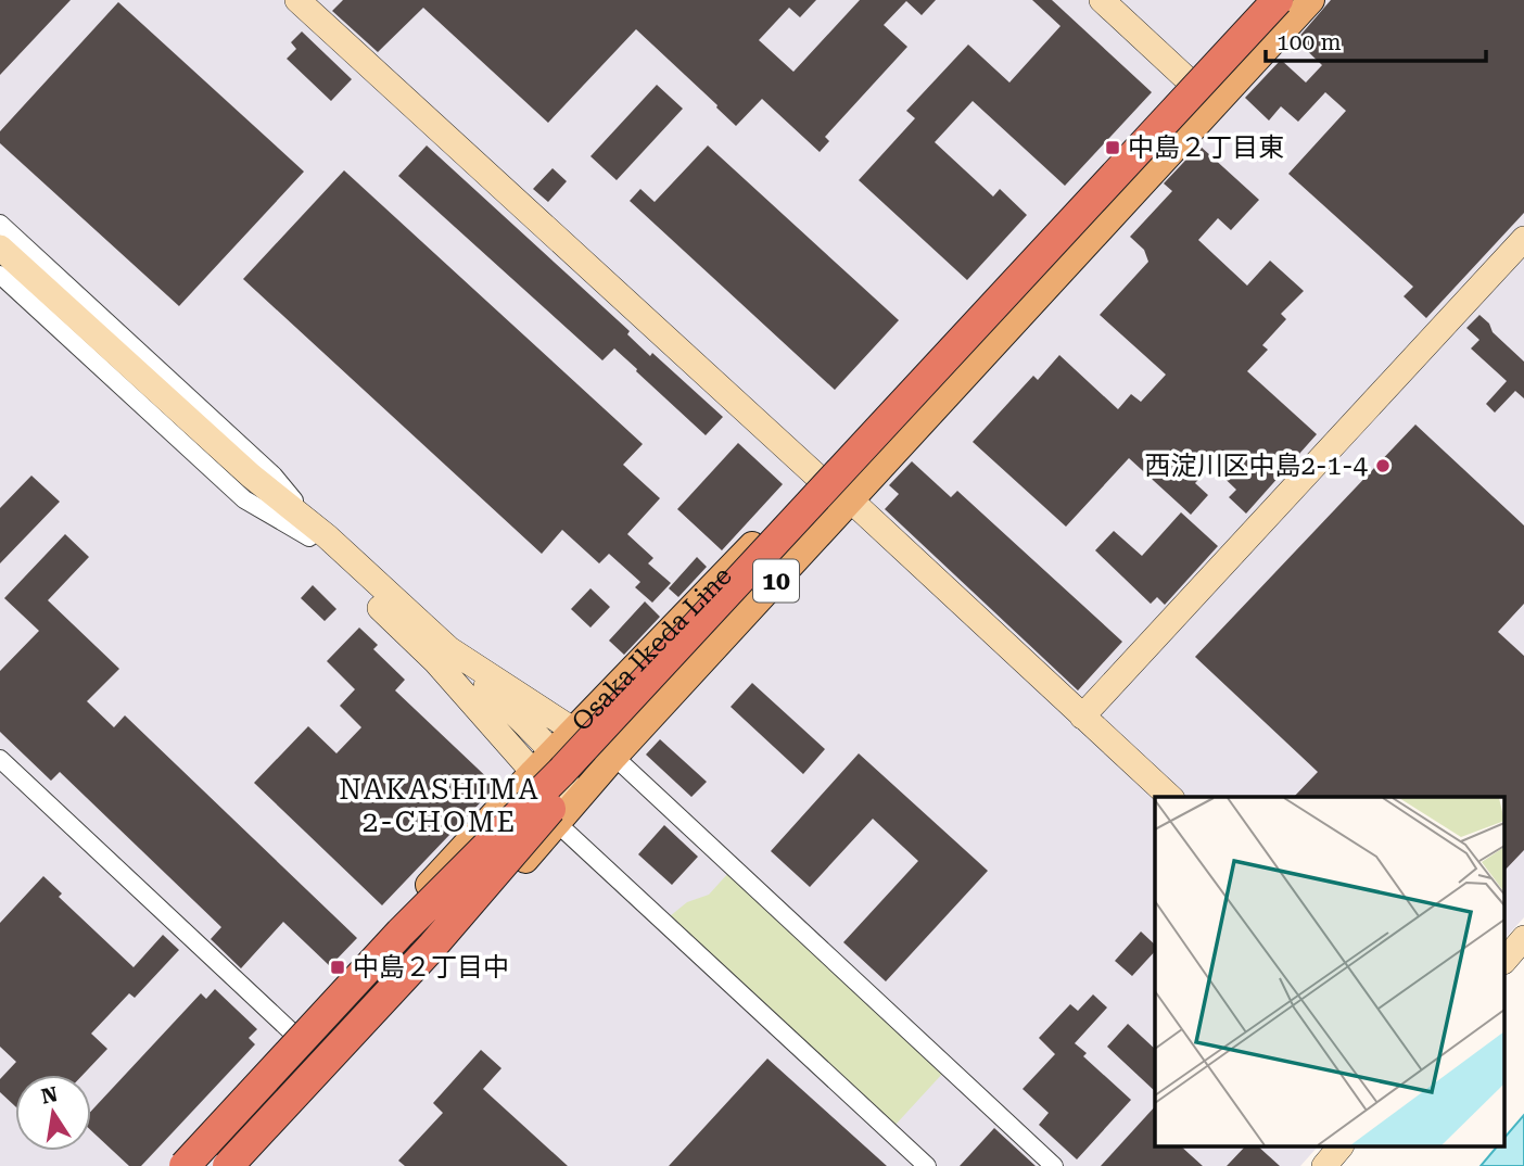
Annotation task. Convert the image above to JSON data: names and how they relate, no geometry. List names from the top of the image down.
{
  "streets": {
    "main road": ["10", "Osaka Ikeda Line"]
  },
  "districts": ["NAKASHIMA 2-CHOME"],
  "places": {
    "transit": ["中島２丁目東", "中島２丁目中"],
    "other": ["西淀川区中島2-1-4"]
  },
  "scale_bar": "100 m",
  "north": "top"
}
